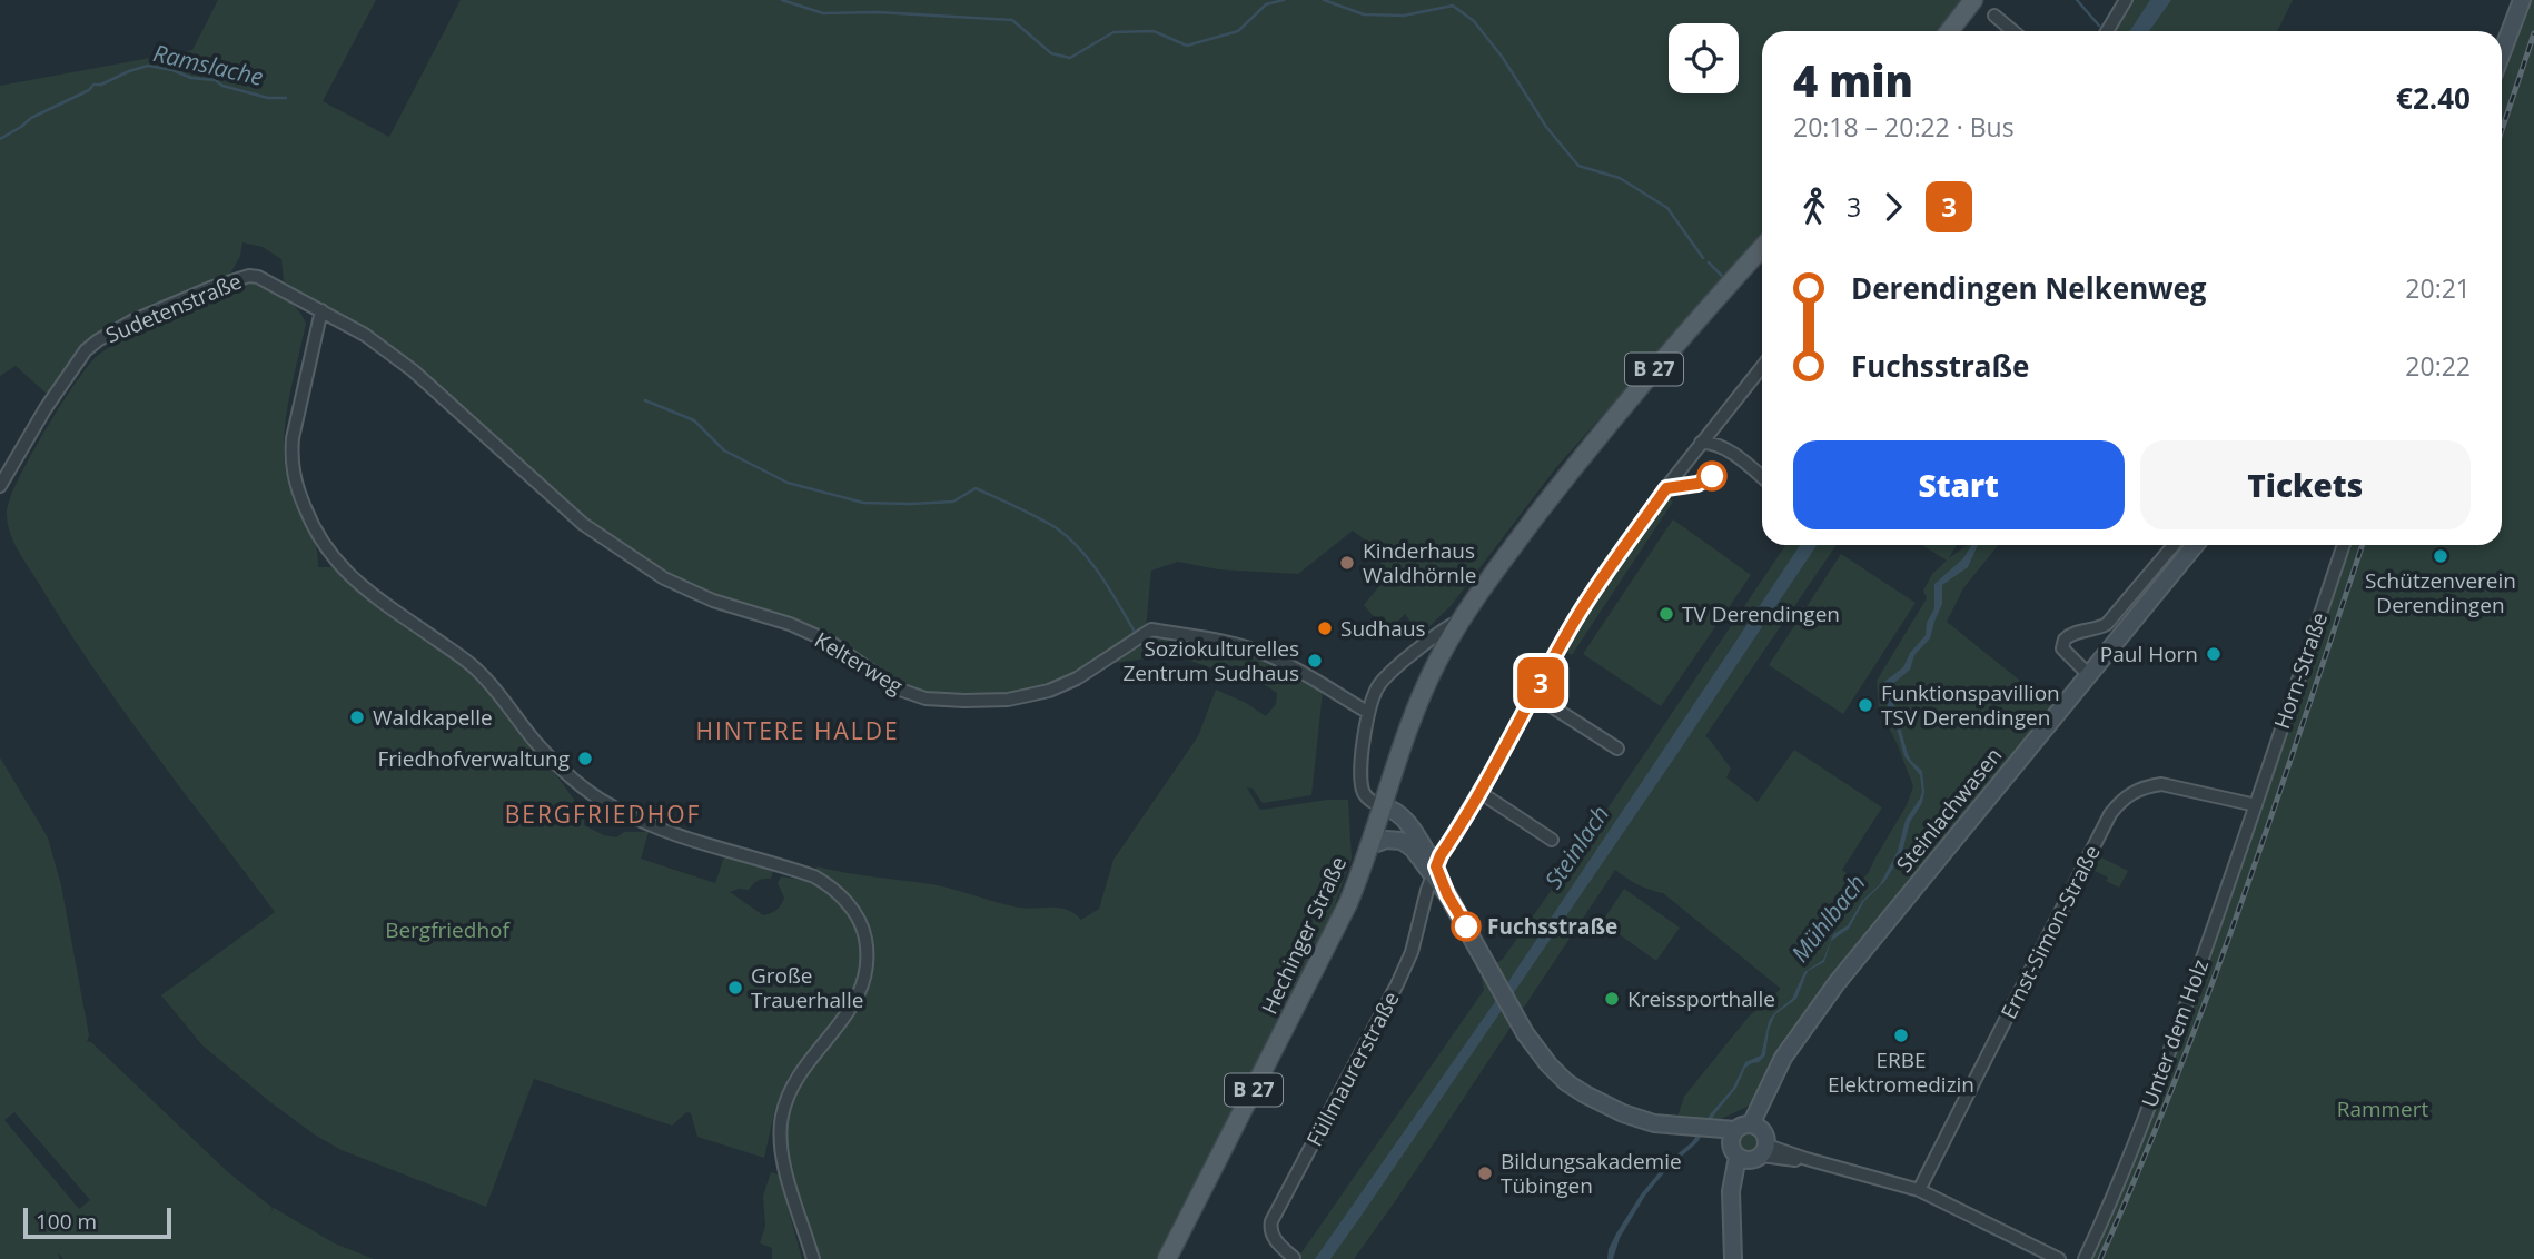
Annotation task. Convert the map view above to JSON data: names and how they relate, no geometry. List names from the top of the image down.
{
  "streets": {
    "main road": ["B 27", "Hechinger Straße"],
    "street": [
      "Sudetenstraße",
      "Kelterweg",
      "Horn-Straße",
      "Steinlachwasen",
      "Ernst-Simon-Straße",
      "Unter dem Holz",
      "Füllmaurerstraße"
    ]
  },
  "crossings": [
    ["Sudetenstraße", "Kelterweg"],
    ["Kelterweg", "Hechinger Straße"],
    ["Horn-Straße", "Ernst-Simon-Straße"],
    ["Horn-Straße", "Unter dem Holz"],
    ["Ernst-Simon-Straße", "Unter dem Holz"]
  ],
  "districts": ["HINTERE HALDE", "BERGFRIEDHOF"],
  "water": ["Ramslache", "Steinlach", "Mühlbach"],
  "parks": ["Bergfriedhof", "Rammert"],
  "places": [
    "Schützenverein Derendingen",
    "Kinderhaus Waldhörnle",
    "TV Derendingen",
    "Sudhaus",
    "Paul Horn",
    "Soziokulturelles Zentrum Sudhaus",
    "Funktionspavillion TSV Derendingen",
    "Waldkapelle",
    "Friedhofverwaltung",
    "Fuchsstraße",
    "Große Trauerhalle",
    "Kreissporthalle",
    "ERBE Elektromedizin",
    "Bildungsakademie Tübingen"
  ],
  "lines": ["bus line 3"],
  "scale_bar": "100 m",
  "page": {
    "on_map": "3",
    "heading": ["4 min", "20:18 – 20:22 · Bus", "€2.40"],
    "legs": ["3", "3"],
    "list": [
      {
        "name": "Derendingen Nelkenweg",
        "value": "20:21"
      },
      {
        "name": "Fuchsstraße",
        "value": "20:22"
      }
    ],
    "buttons": ["Start", "Tickets"],
    "scale": "100 m"
  }
}
